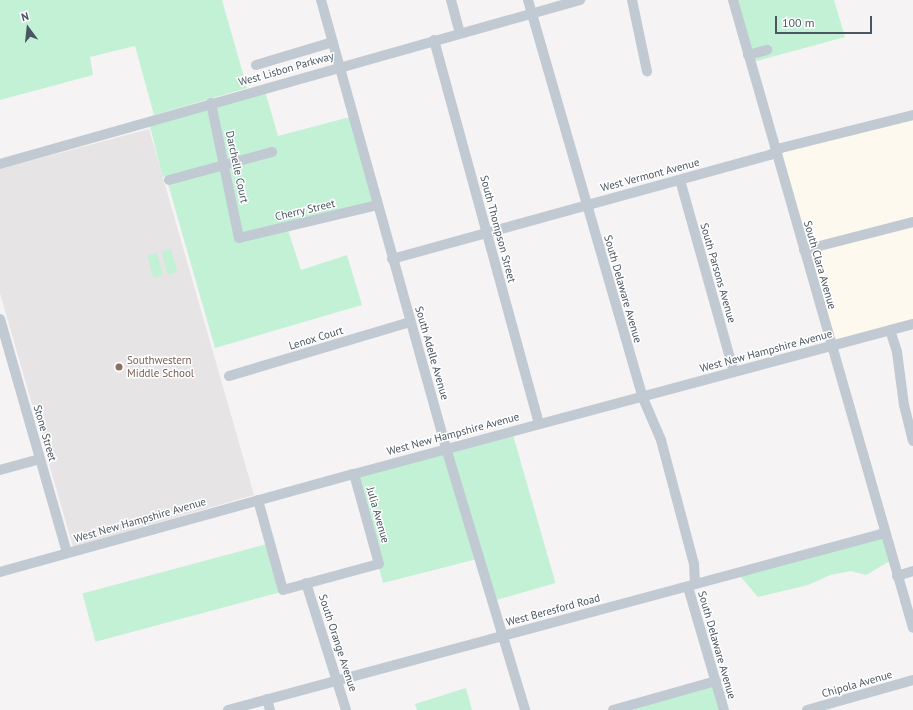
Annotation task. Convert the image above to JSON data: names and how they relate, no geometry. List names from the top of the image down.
{
  "streets": {
    "street": [
      "West Lisbon Parkway",
      "Darchelle Court",
      "West Vermont Avenue",
      "Cherry Street",
      "South Thompson Street",
      "South Clara Avenue",
      "South Parsons Avenue",
      "South Delaware Avenue",
      "Lenox Court",
      "West New Hampshire Avenue",
      "South Adelle Avenue",
      "Stone Street",
      "Julia Avenue",
      "West Beresford Road",
      "South Orange Avenue",
      "Chipola Avenue"
    ]
  },
  "crossings": [
    ["West Lisbon Parkway", "Darchelle Court"],
    ["West Lisbon Parkway", "South Thompson Street"],
    ["West Lisbon Parkway", "South Delaware Avenue"],
    ["West Lisbon Parkway", "South Adelle Avenue"],
    ["Darchelle Court", "Cherry Street"],
    ["West Vermont Avenue", "South Thompson Street"],
    ["West Vermont Avenue", "South Clara Avenue"],
    ["West Vermont Avenue", "South Parsons Avenue"],
    ["West Vermont Avenue", "South Delaware Avenue"],
    ["West Vermont Avenue", "South Adelle Avenue"],
    ["Cherry Street", "South Adelle Avenue"],
    ["South Thompson Street", "West New Hampshire Avenue"],
    ["South Clara Avenue", "West New Hampshire Avenue"],
    ["South Clara Avenue", "West Beresford Road"],
    ["South Parsons Avenue", "West New Hampshire Avenue"],
    ["South Delaware Avenue", "West New Hampshire Avenue"],
    ["South Delaware Avenue", "West Beresford Road"],
    ["Lenox Court", "South Adelle Avenue"],
    ["West New Hampshire Avenue", "South Adelle Avenue"],
    ["West New Hampshire Avenue", "Stone Street"],
    ["West New Hampshire Avenue", "Julia Avenue"],
    ["South Adelle Avenue", "West Beresford Road"],
    ["Julia Avenue", "South Orange Avenue"],
    ["West Beresford Road", "South Orange Avenue"]
  ],
  "places": ["Southwestern Middle School"],
  "scale_bar": "100 m",
  "north": "top"
}
